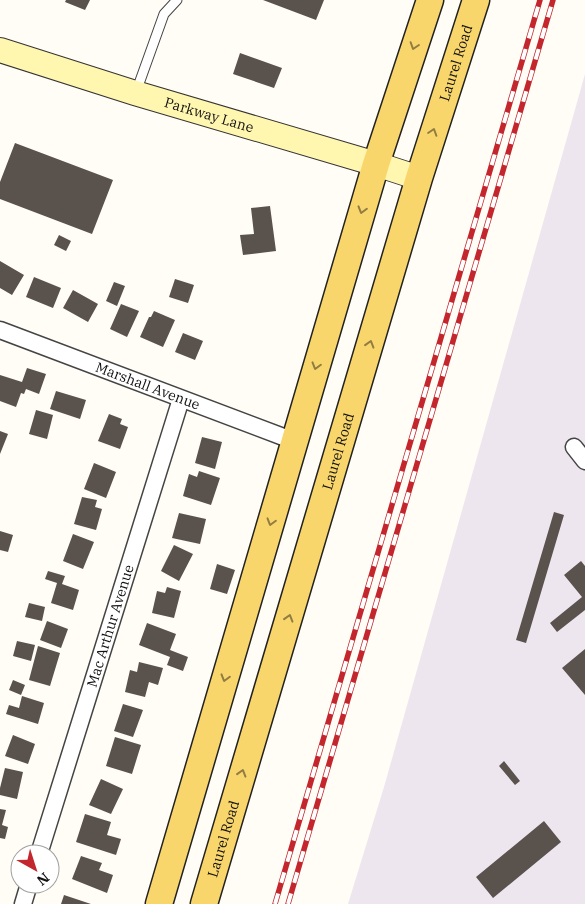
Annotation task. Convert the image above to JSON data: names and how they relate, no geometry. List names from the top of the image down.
{
  "streets": {
    "main road": ["Laurel Road", "Parkway Lane"],
    "street": ["Marshall Avenue", "Mac Arthur Avenue"]
  },
  "crossings": [
    ["Laurel Road", "Parkway Lane"],
    ["Marshall Avenue", "Mac Arthur Avenue"]
  ],
  "north": "bottom right"
}
